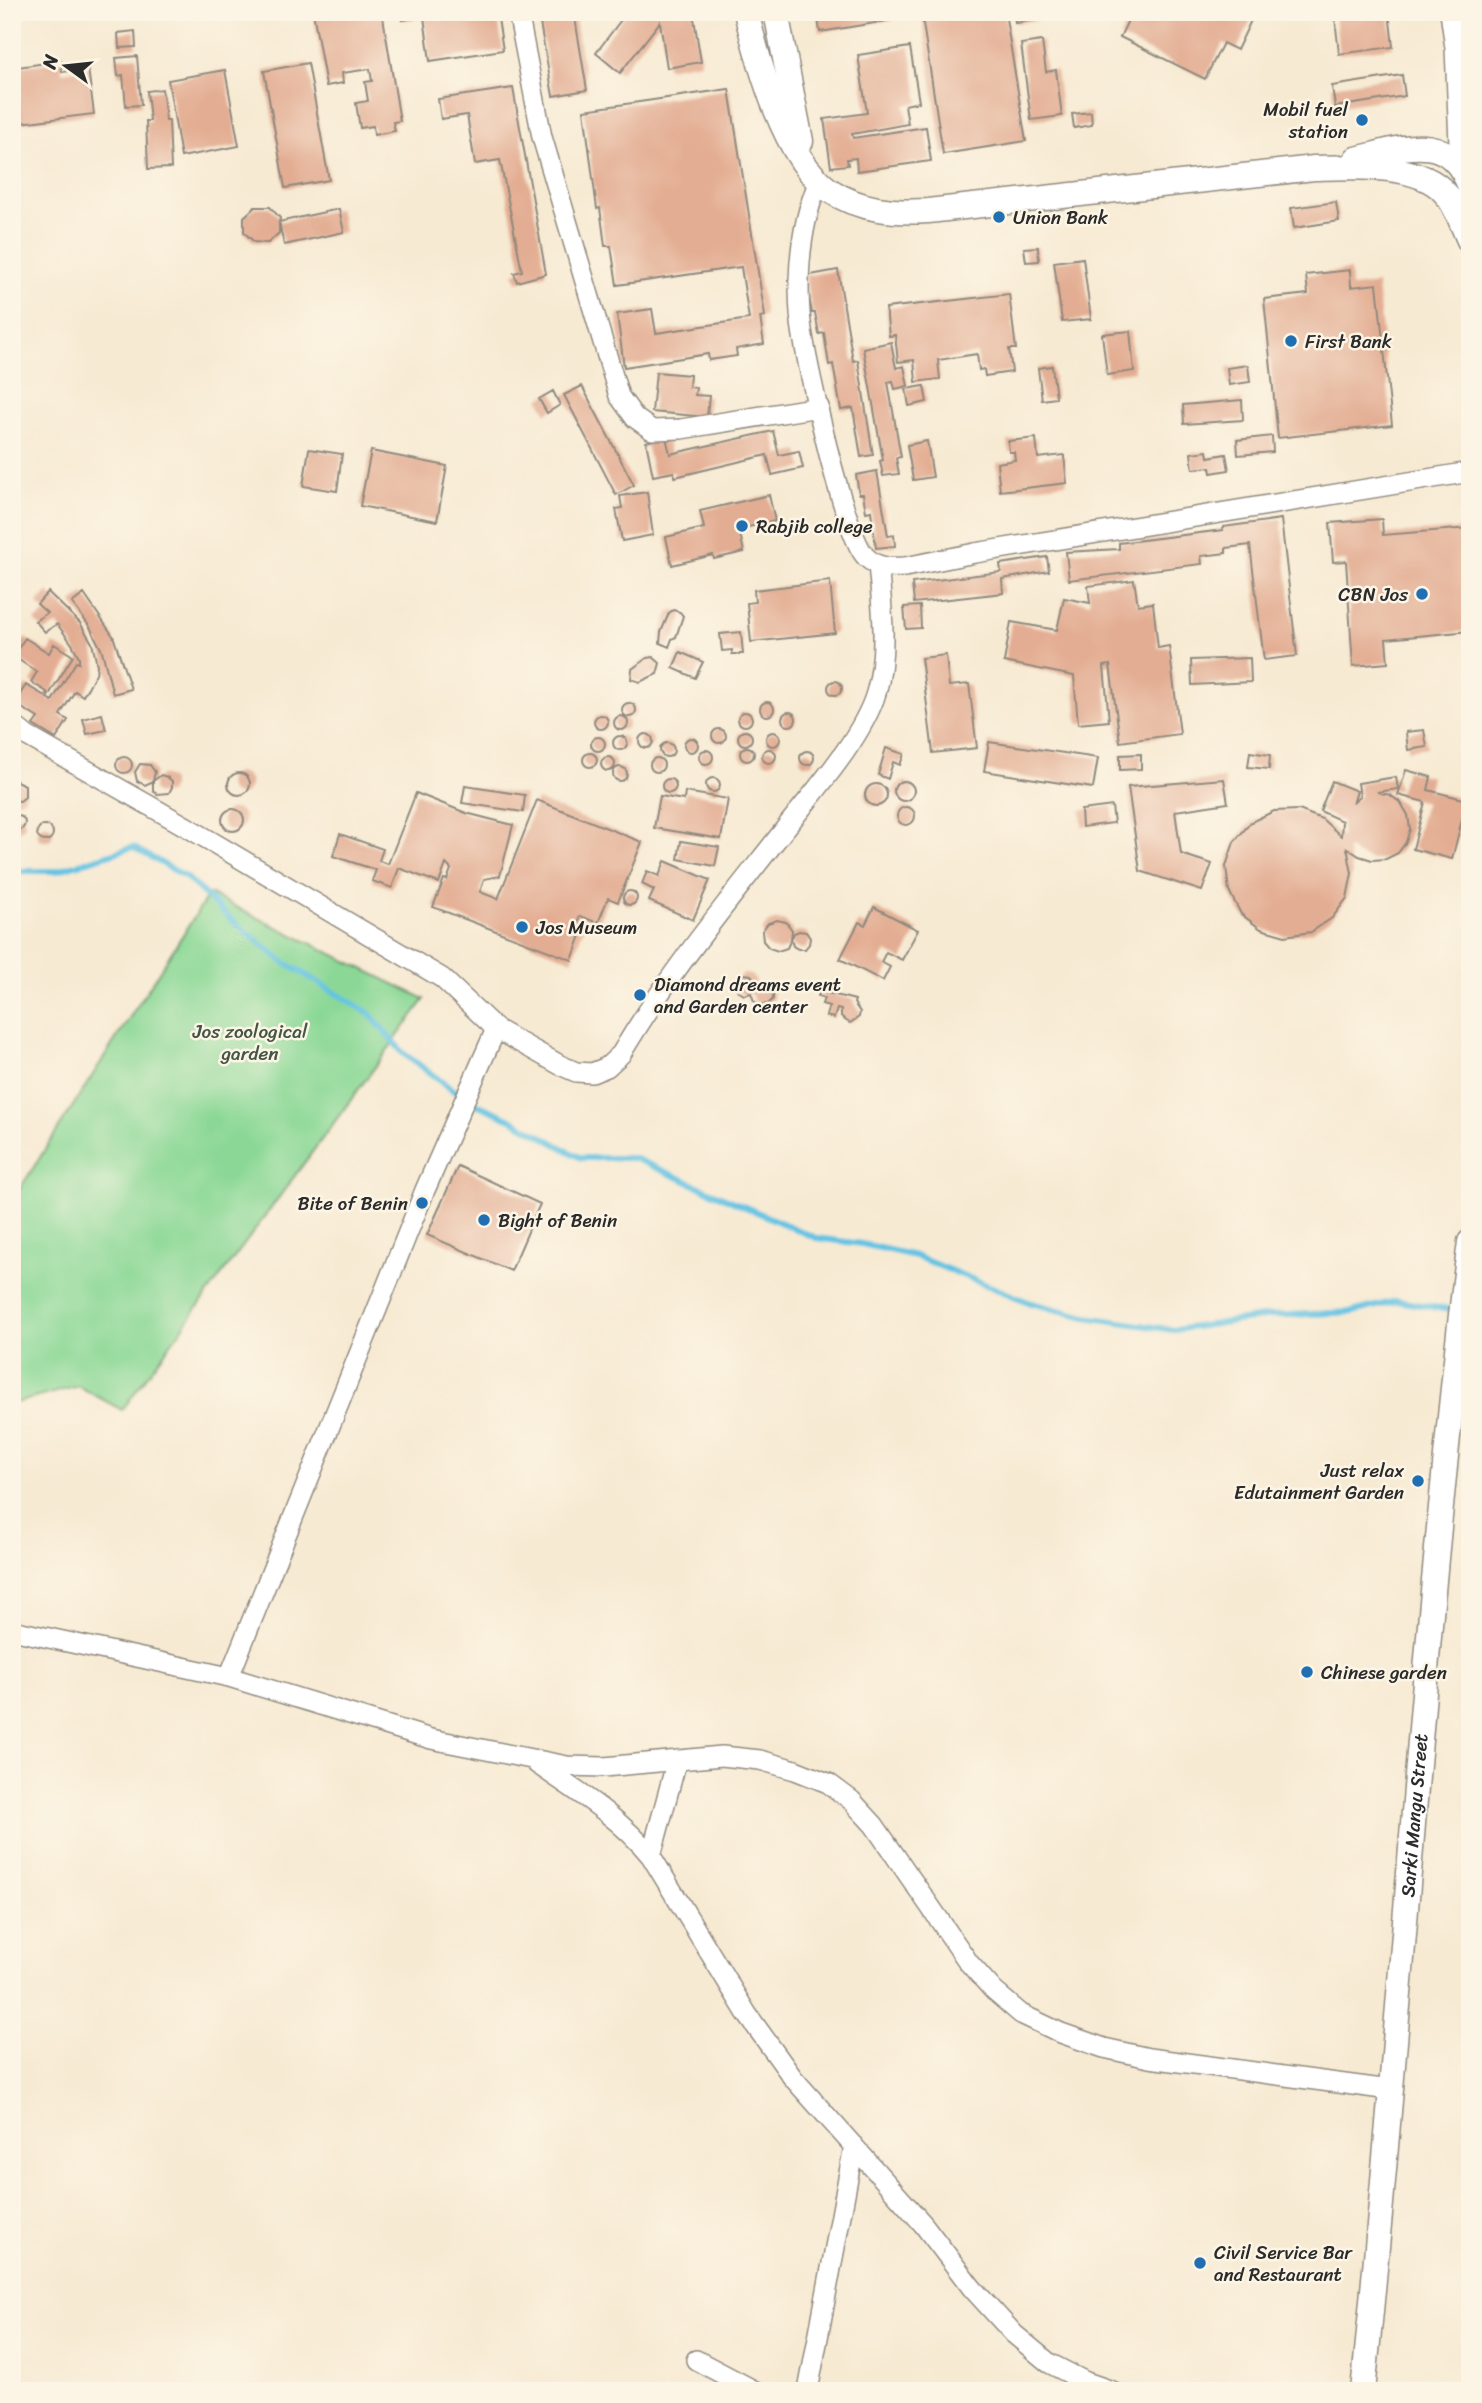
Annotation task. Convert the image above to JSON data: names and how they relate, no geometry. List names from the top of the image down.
{
  "streets": {
    "main road": ["Sarki Mangu Street"]
  },
  "parks": ["Jos zoological garden"],
  "places": [
    "Mobil fuel station",
    "Union Bank",
    "First Bank",
    "Rabjib college",
    "CBN Jos",
    "Jos Museum",
    "Diamond dreams event and Garden center",
    "Bite of Benin",
    "Bight of Benin",
    "Just relax Edutainment Garden",
    "Chinese garden",
    "Civil Service Bar and Restaurant"
  ],
  "north": "left"
}
